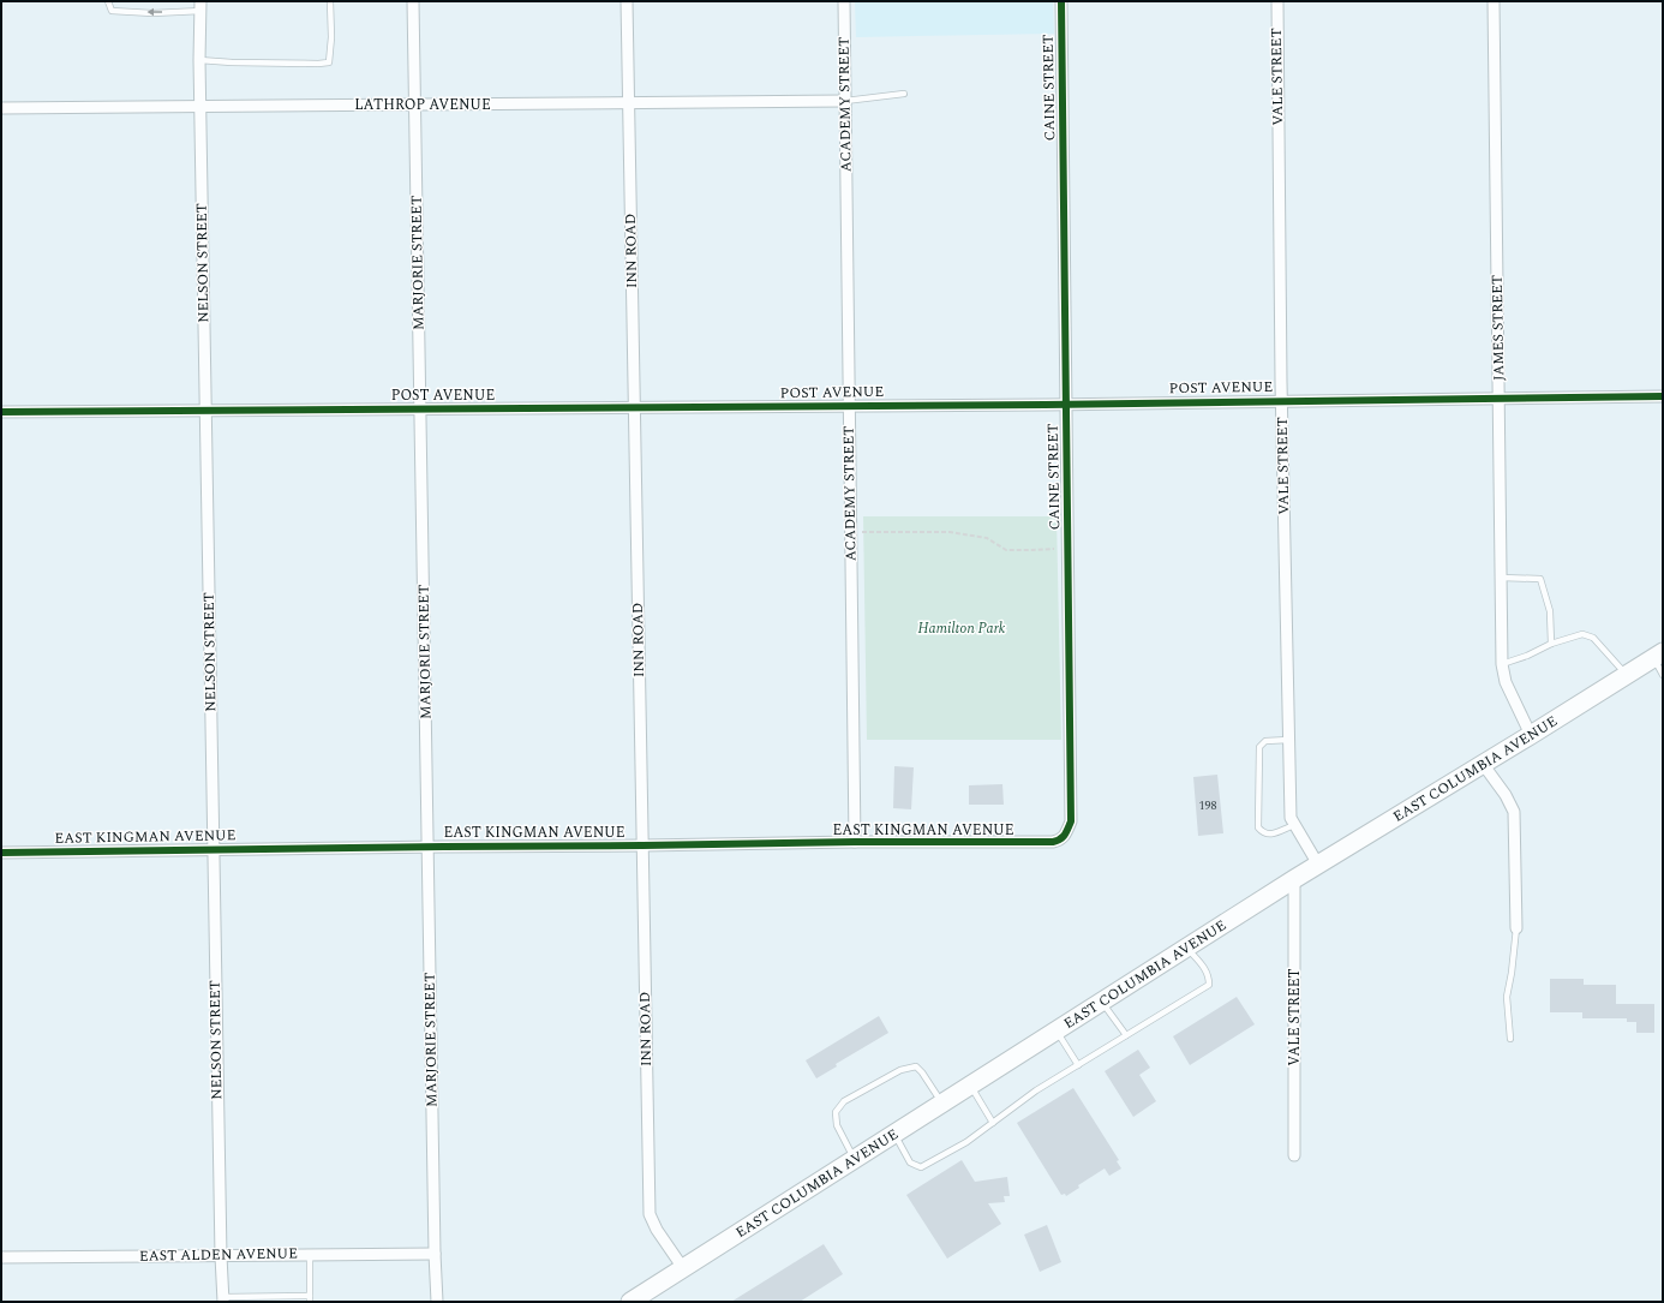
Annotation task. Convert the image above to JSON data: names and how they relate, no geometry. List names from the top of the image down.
{
  "streets": {
    "main road": ["EAST COLUMBIA AVENUE"],
    "street": [
      "VALE STREET",
      "CAINE STREET",
      "LATHROP AVENUE",
      "ACADEMY STREET",
      "INN ROAD",
      "NELSON STREET",
      "MARJORIE STREET",
      "JAMES STREET",
      "POST AVENUE",
      "EAST KINGMAN AVENUE",
      "EAST ALDEN AVENUE"
    ]
  },
  "crossings": [
    ["VALE STREET", "POST AVENUE"],
    ["VALE STREET", "EAST COLUMBIA AVENUE"],
    ["CAINE STREET", "POST AVENUE"],
    ["CAINE STREET", "EAST KINGMAN AVENUE"],
    ["LATHROP AVENUE", "ACADEMY STREET"],
    ["LATHROP AVENUE", "INN ROAD"],
    ["LATHROP AVENUE", "NELSON STREET"],
    ["LATHROP AVENUE", "MARJORIE STREET"],
    ["ACADEMY STREET", "POST AVENUE"],
    ["ACADEMY STREET", "EAST KINGMAN AVENUE"],
    ["INN ROAD", "POST AVENUE"],
    ["INN ROAD", "EAST COLUMBIA AVENUE"],
    ["INN ROAD", "EAST KINGMAN AVENUE"],
    ["NELSON STREET", "POST AVENUE"],
    ["NELSON STREET", "EAST KINGMAN AVENUE"],
    ["NELSON STREET", "EAST ALDEN AVENUE"],
    ["MARJORIE STREET", "POST AVENUE"],
    ["MARJORIE STREET", "EAST KINGMAN AVENUE"],
    ["MARJORIE STREET", "EAST ALDEN AVENUE"],
    ["JAMES STREET", "POST AVENUE"],
    ["JAMES STREET", "EAST COLUMBIA AVENUE"]
  ],
  "parks": ["Hamilton Park"],
  "house_numbers": ["198"]
}
